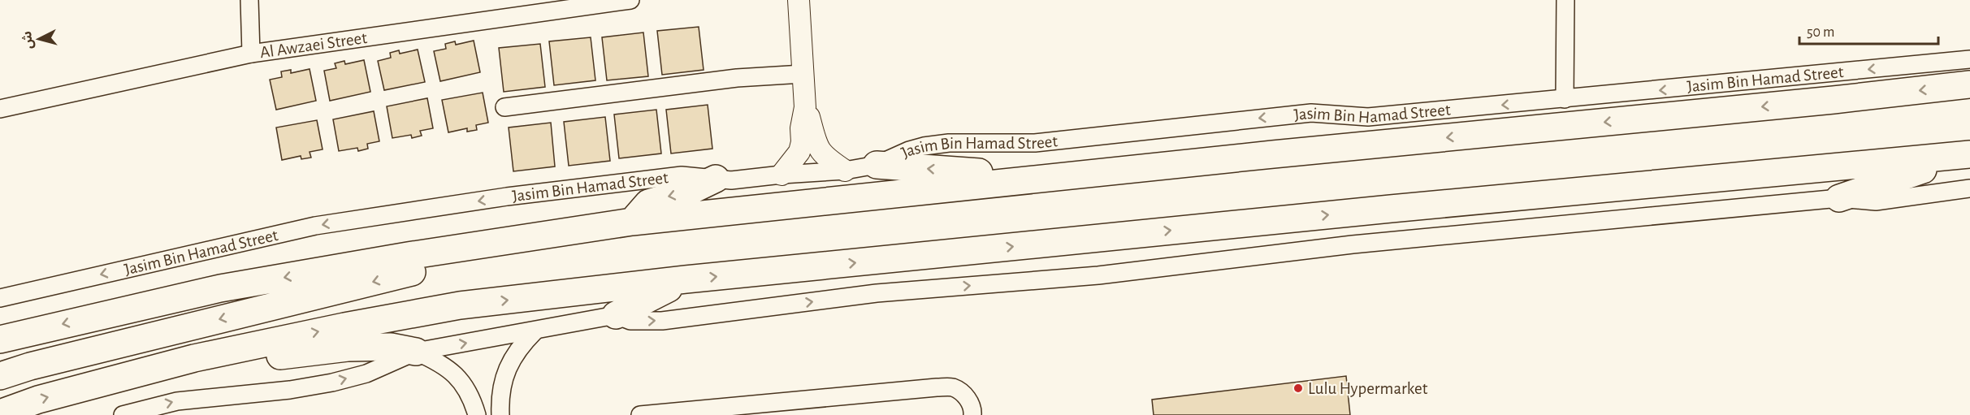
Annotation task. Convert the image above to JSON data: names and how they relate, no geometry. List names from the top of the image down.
{
  "streets": {
    "main road": ["Jasim Bin Hamad Street"],
    "street": ["Al Awzaei Street"]
  },
  "places": ["Lulu Hypermarket"],
  "scale_bar": "50 m",
  "north": "left"
}
